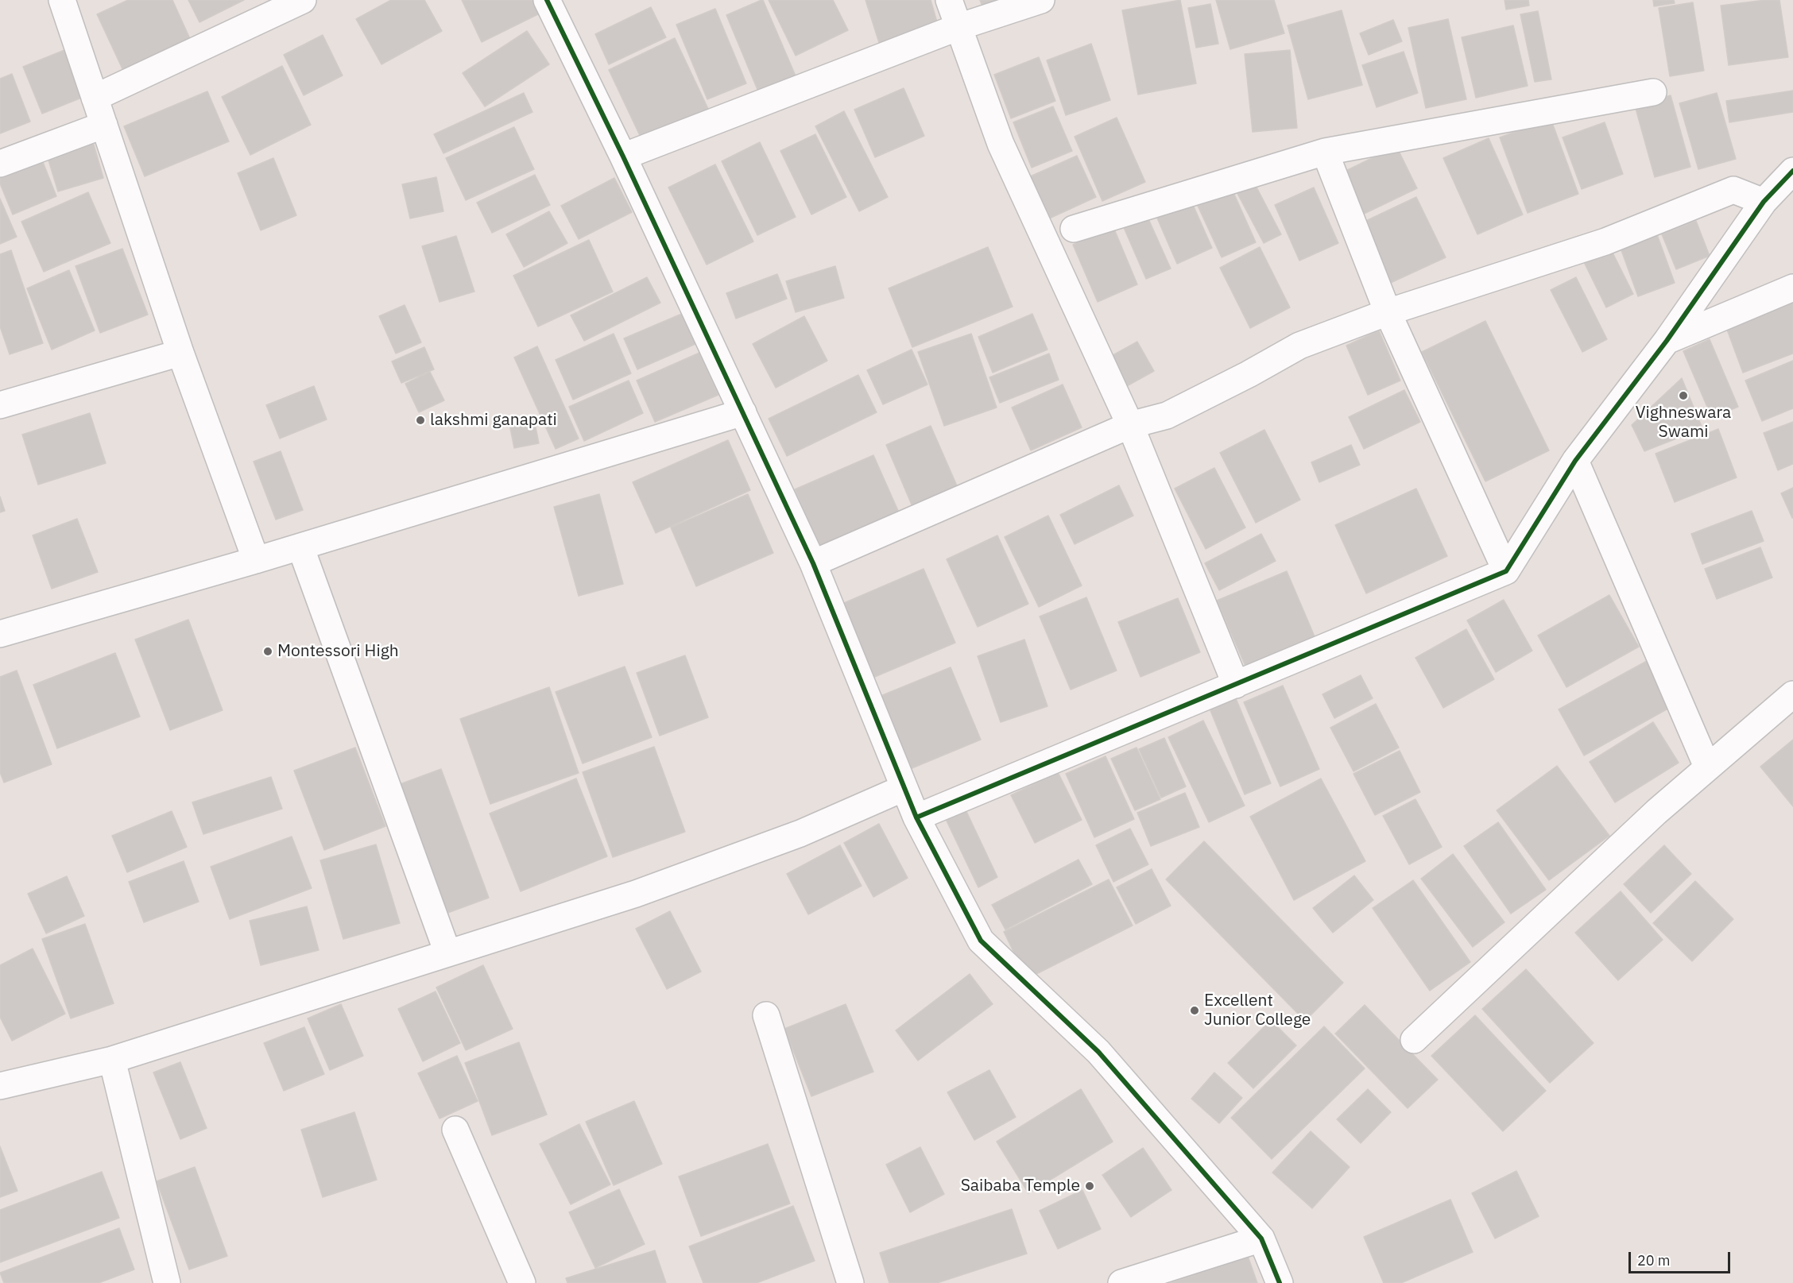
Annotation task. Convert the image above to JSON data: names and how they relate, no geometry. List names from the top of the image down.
{
  "places": [
    "Vighneswara Swami",
    "lakshmi ganapati",
    "Montessori High",
    "Excellent Junior College",
    "Saibaba Temple"
  ],
  "scale_bar": "20 m"
}
